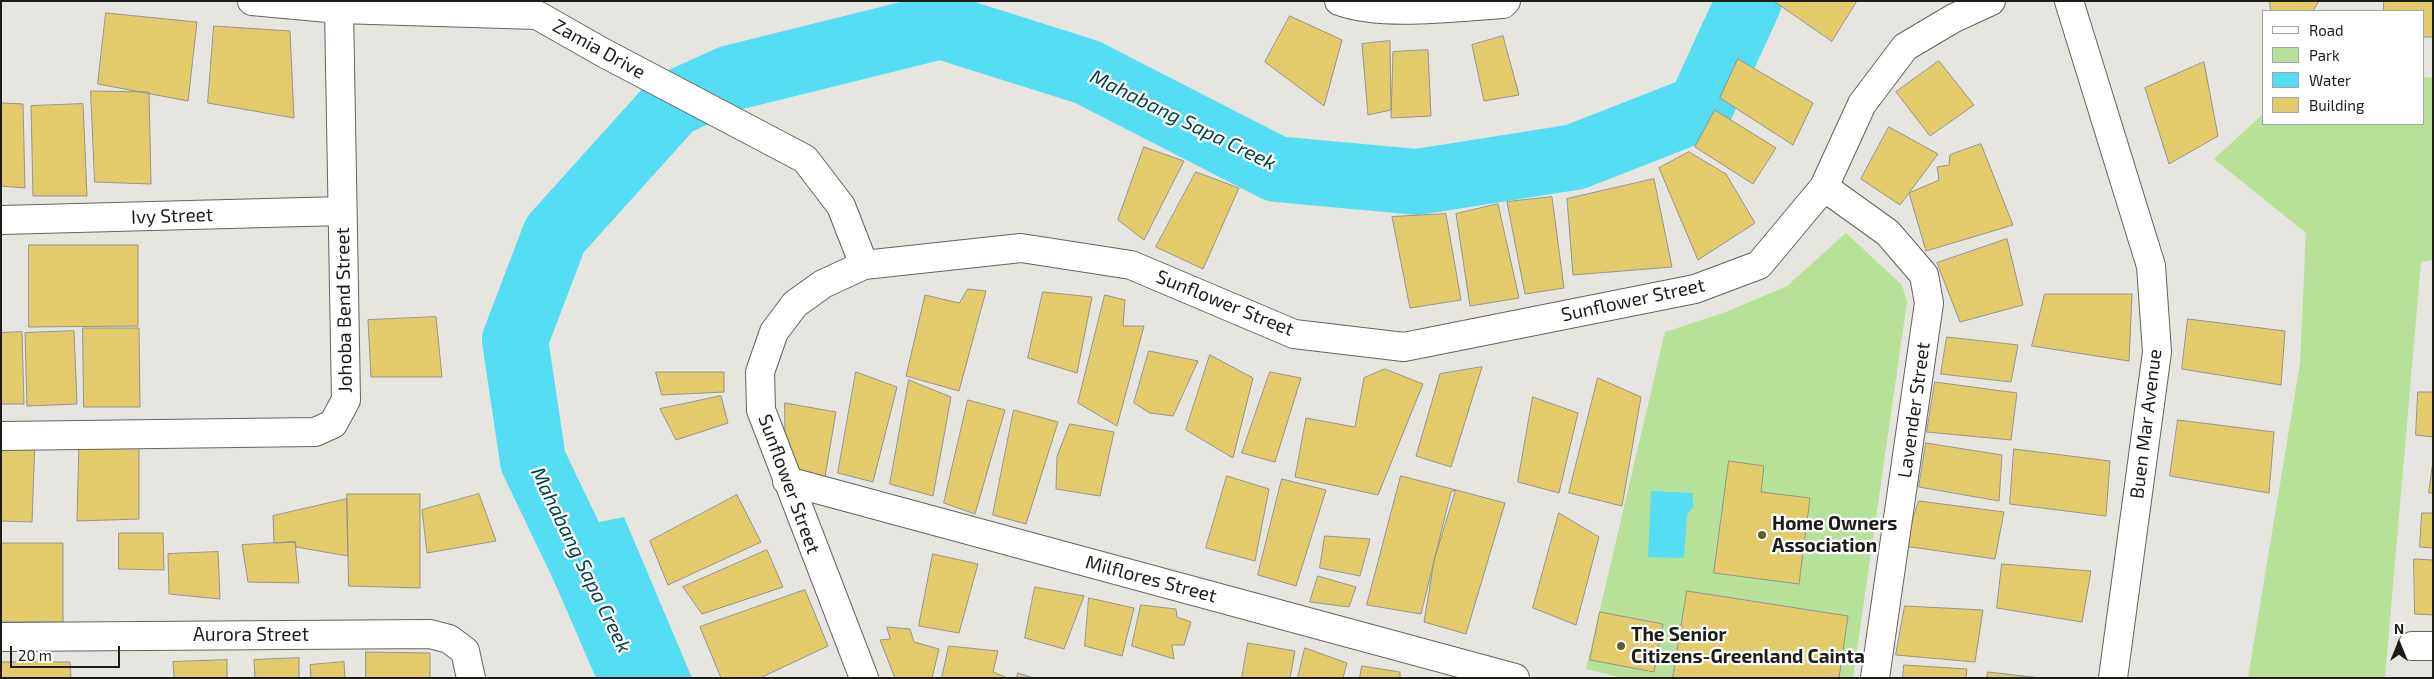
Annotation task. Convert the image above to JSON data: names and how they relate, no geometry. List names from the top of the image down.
{
  "streets": {
    "street": [
      "Zamia Drive",
      "Ivy Street",
      "Sunflower Street",
      "Johoba Bend Street",
      "Lavender Street",
      "Buen Mar Avenue",
      "Milflores Street",
      "Aurora Street"
    ]
  },
  "crossings": [
    ["Zamia Drive", "Sunflower Street"],
    ["Zamia Drive", "Johoba Bend Street"],
    ["Ivy Street", "Johoba Bend Street"],
    ["Sunflower Street", "Lavender Street"],
    ["Sunflower Street", "Milflores Street"]
  ],
  "water": ["Mahabang Sapa Creek"],
  "places": ["Home Owners Association", "The Senior Citizens-Greenland Cainta"],
  "legend": [
    "Road",
    "Park",
    "Water",
    "Building"
  ],
  "scale_bar": "20 m",
  "north": "top"
}
